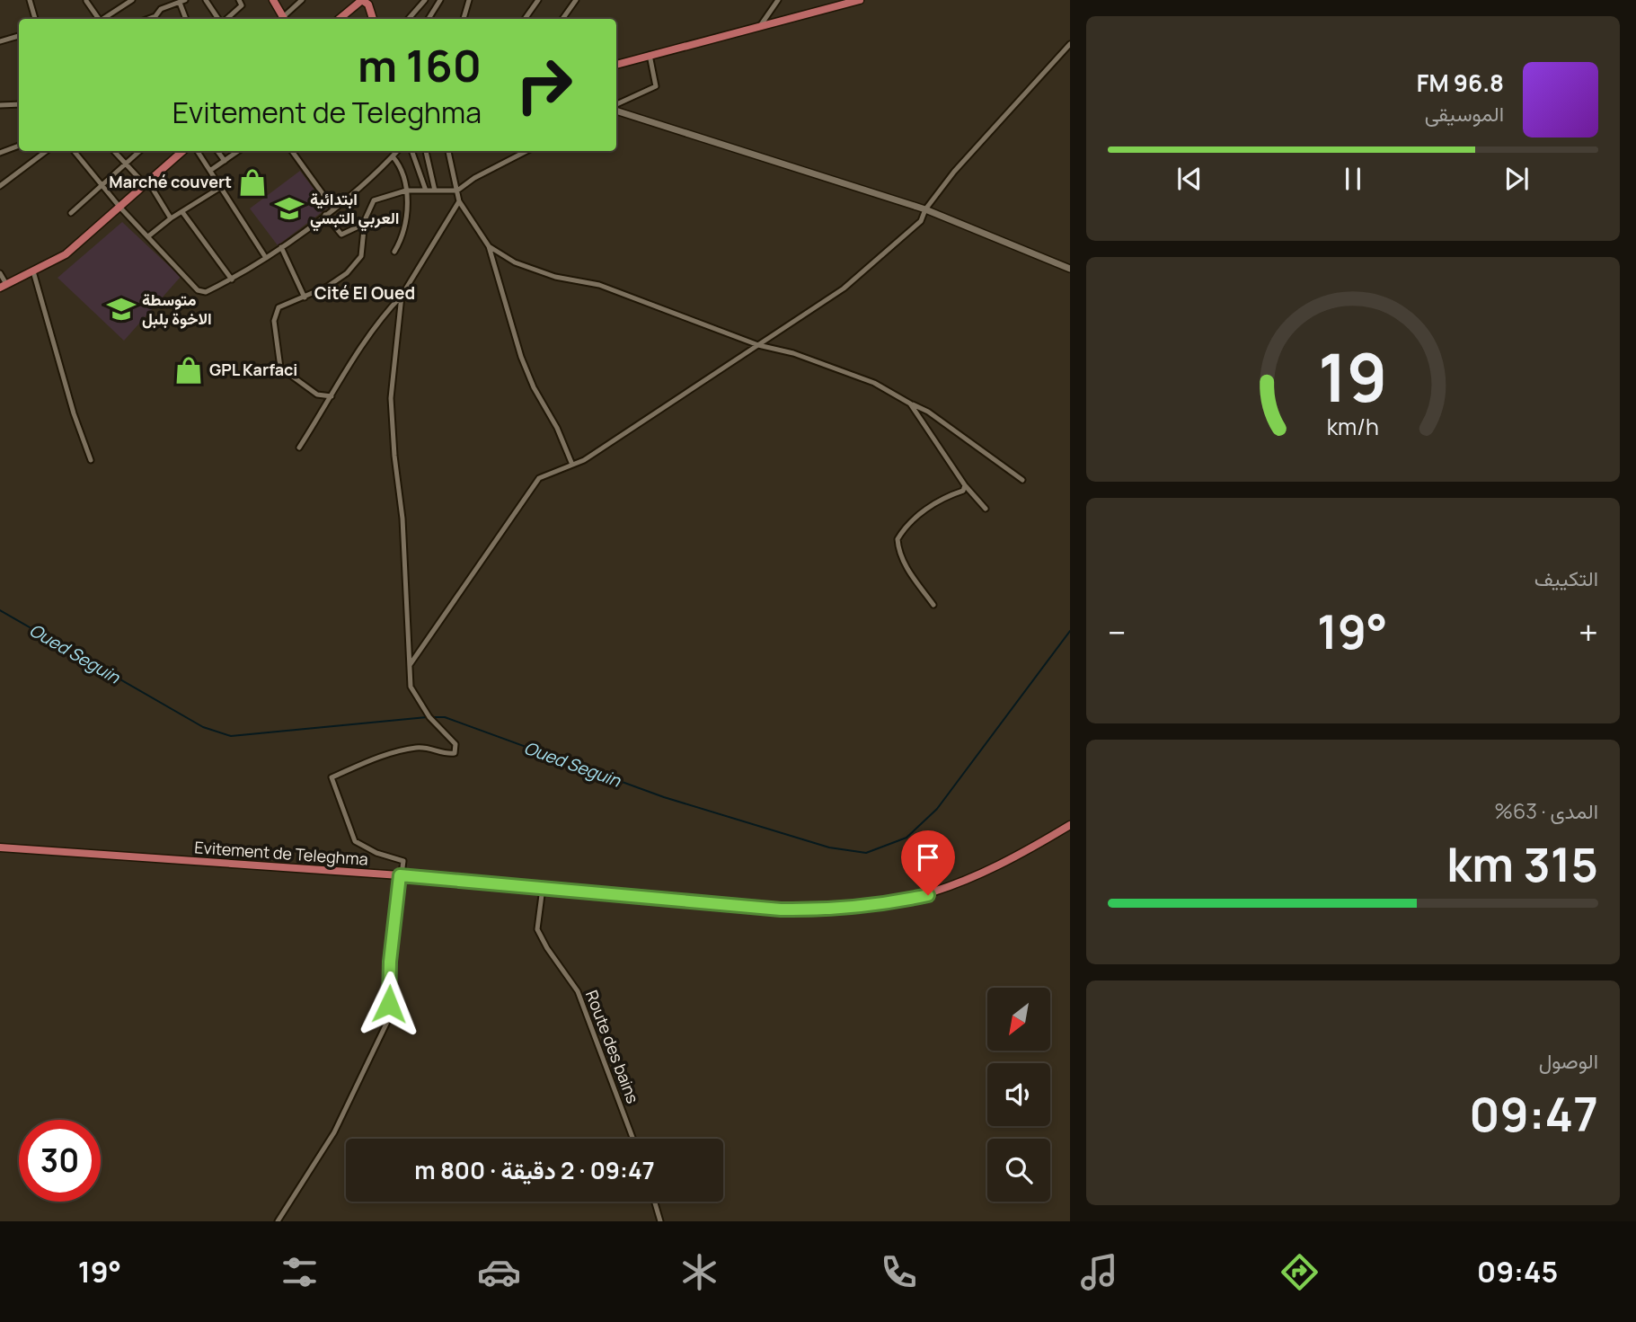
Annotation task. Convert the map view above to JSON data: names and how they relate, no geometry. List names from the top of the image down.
{
  "streets": {
    "main road": ["Evitement de Teleghma"],
    "street": ["Route des bains"]
  },
  "crossings": [
    ["Evitement de Teleghma", "Route des bains"]
  ],
  "districts": ["Cité El Oued"],
  "water": ["Oued Seguin"],
  "places": {
    "shop": ["Marché couvert", "GPL Karfaci"],
    "school or university": ["ابتدائية العربي التبسي", "متوسطة الاخوة بلبل"]
  },
  "north": "bottom left",
  "page": {
    "turn": ["160 m", "Evitement de Teleghma"],
    "song": ["96.8 FM", "الموسيقى"],
    "tile": [
      "التكييف",
      ["المدى · 63%", "315 km"],
      ["الوصول", "09:47"]
    ],
    "heat": ["−", "19°", "+"],
    "limit": "30",
    "trip": "09:47 · 2 دقيقة · 800 m",
    "tabs": ["09:45", "19°"],
    "gauge": ["19", "km/h"]
  }
}
